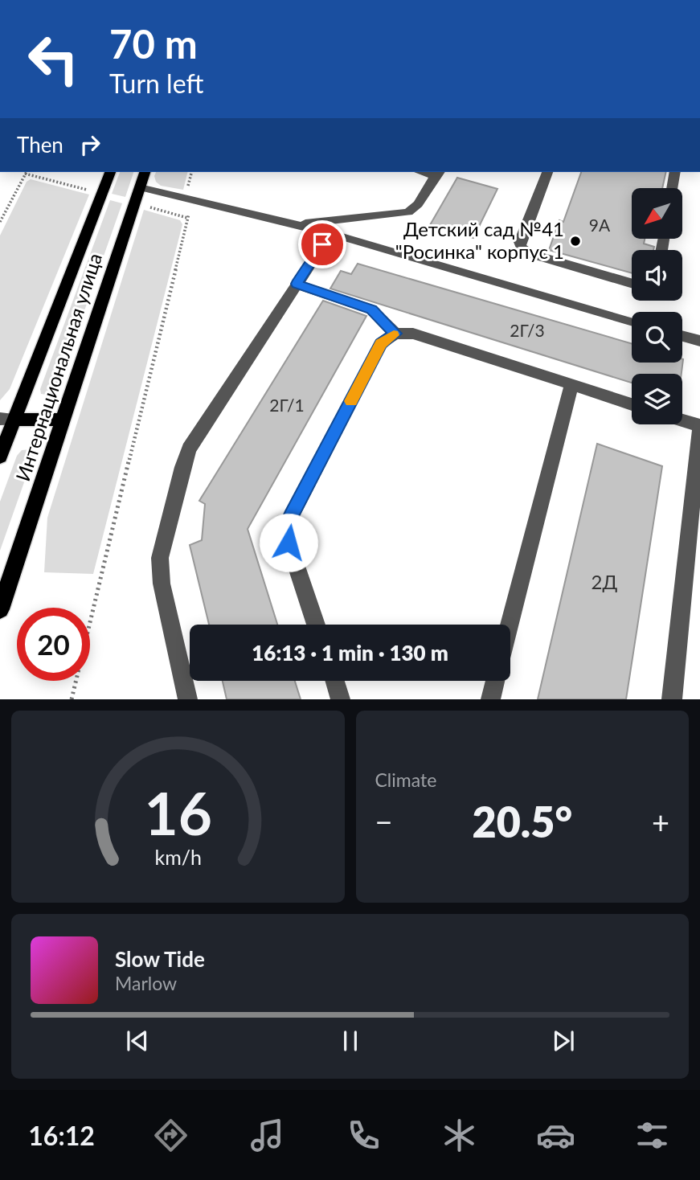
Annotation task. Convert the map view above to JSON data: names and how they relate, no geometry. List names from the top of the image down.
{
  "streets": {
    "main road": ["Интернациональная улица"]
  },
  "places": ["Детский сад №41 \"Росинка\" корпус 1"],
  "house_numbers": [
    "9А",
    "2Г/3",
    "2Г/1",
    "2Д"
  ],
  "north": "bottom left",
  "page": {
    "turn": ["70 m", "Turn left"],
    "then": "Then",
    "limit": "20",
    "trip": "16:13 · 1 min · 130 m",
    "tile": "Climate",
    "heat": ["−", "20.5°", "+"],
    "song": ["Slow Tide", "Marlow"],
    "tabs": "16:12",
    "gauge": ["16", "km/h"]
  }
}
